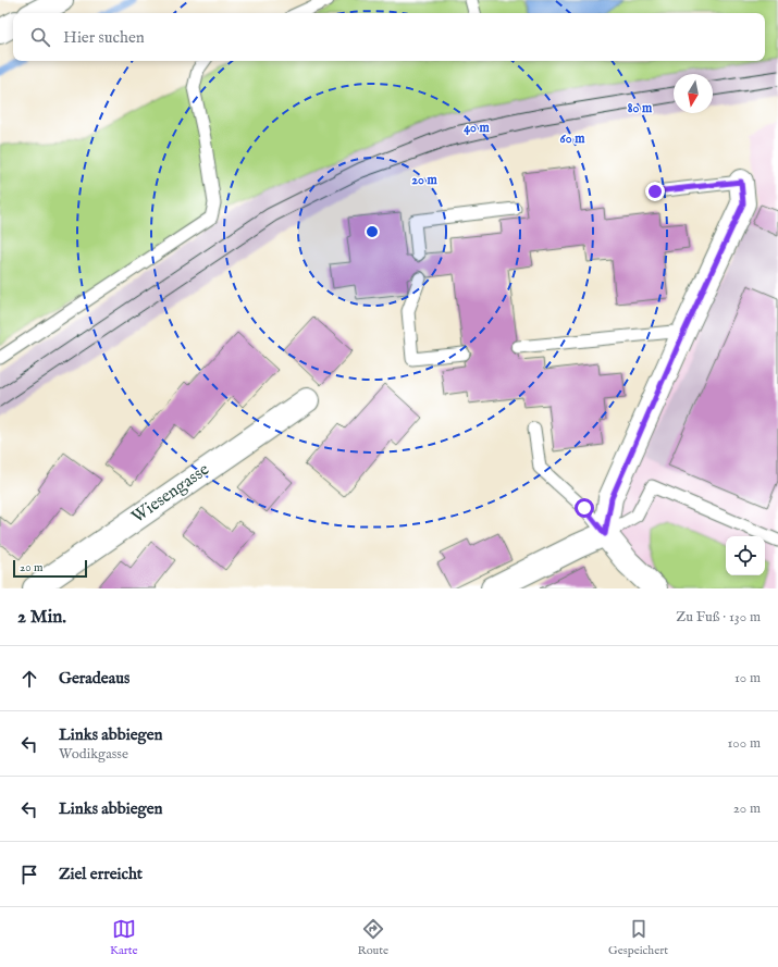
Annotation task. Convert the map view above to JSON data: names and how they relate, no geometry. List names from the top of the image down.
{
  "streets": {
    "street": ["Wiesengasse"]
  },
  "scale_bar": "20 m",
  "north": "bottom",
  "page": {
    "search": "Hier suchen",
    "scale": "20 m",
    "heading": ["2 Min.", "Zu Fuß · 130 m"],
    "list": [
      ["Geradeaus", "10 m"],
      ["Links abbiegen", "Wodikgasse", "100 m"],
      ["Links abbiegen", "20 m"],
      "Ziel erreicht"
    ],
    "nav": ["Karte", "Route", "Gespeichert"]
  },
  "rings": [
    "80 m",
    "40 m",
    "60 m",
    "20 m"
  ]
}
